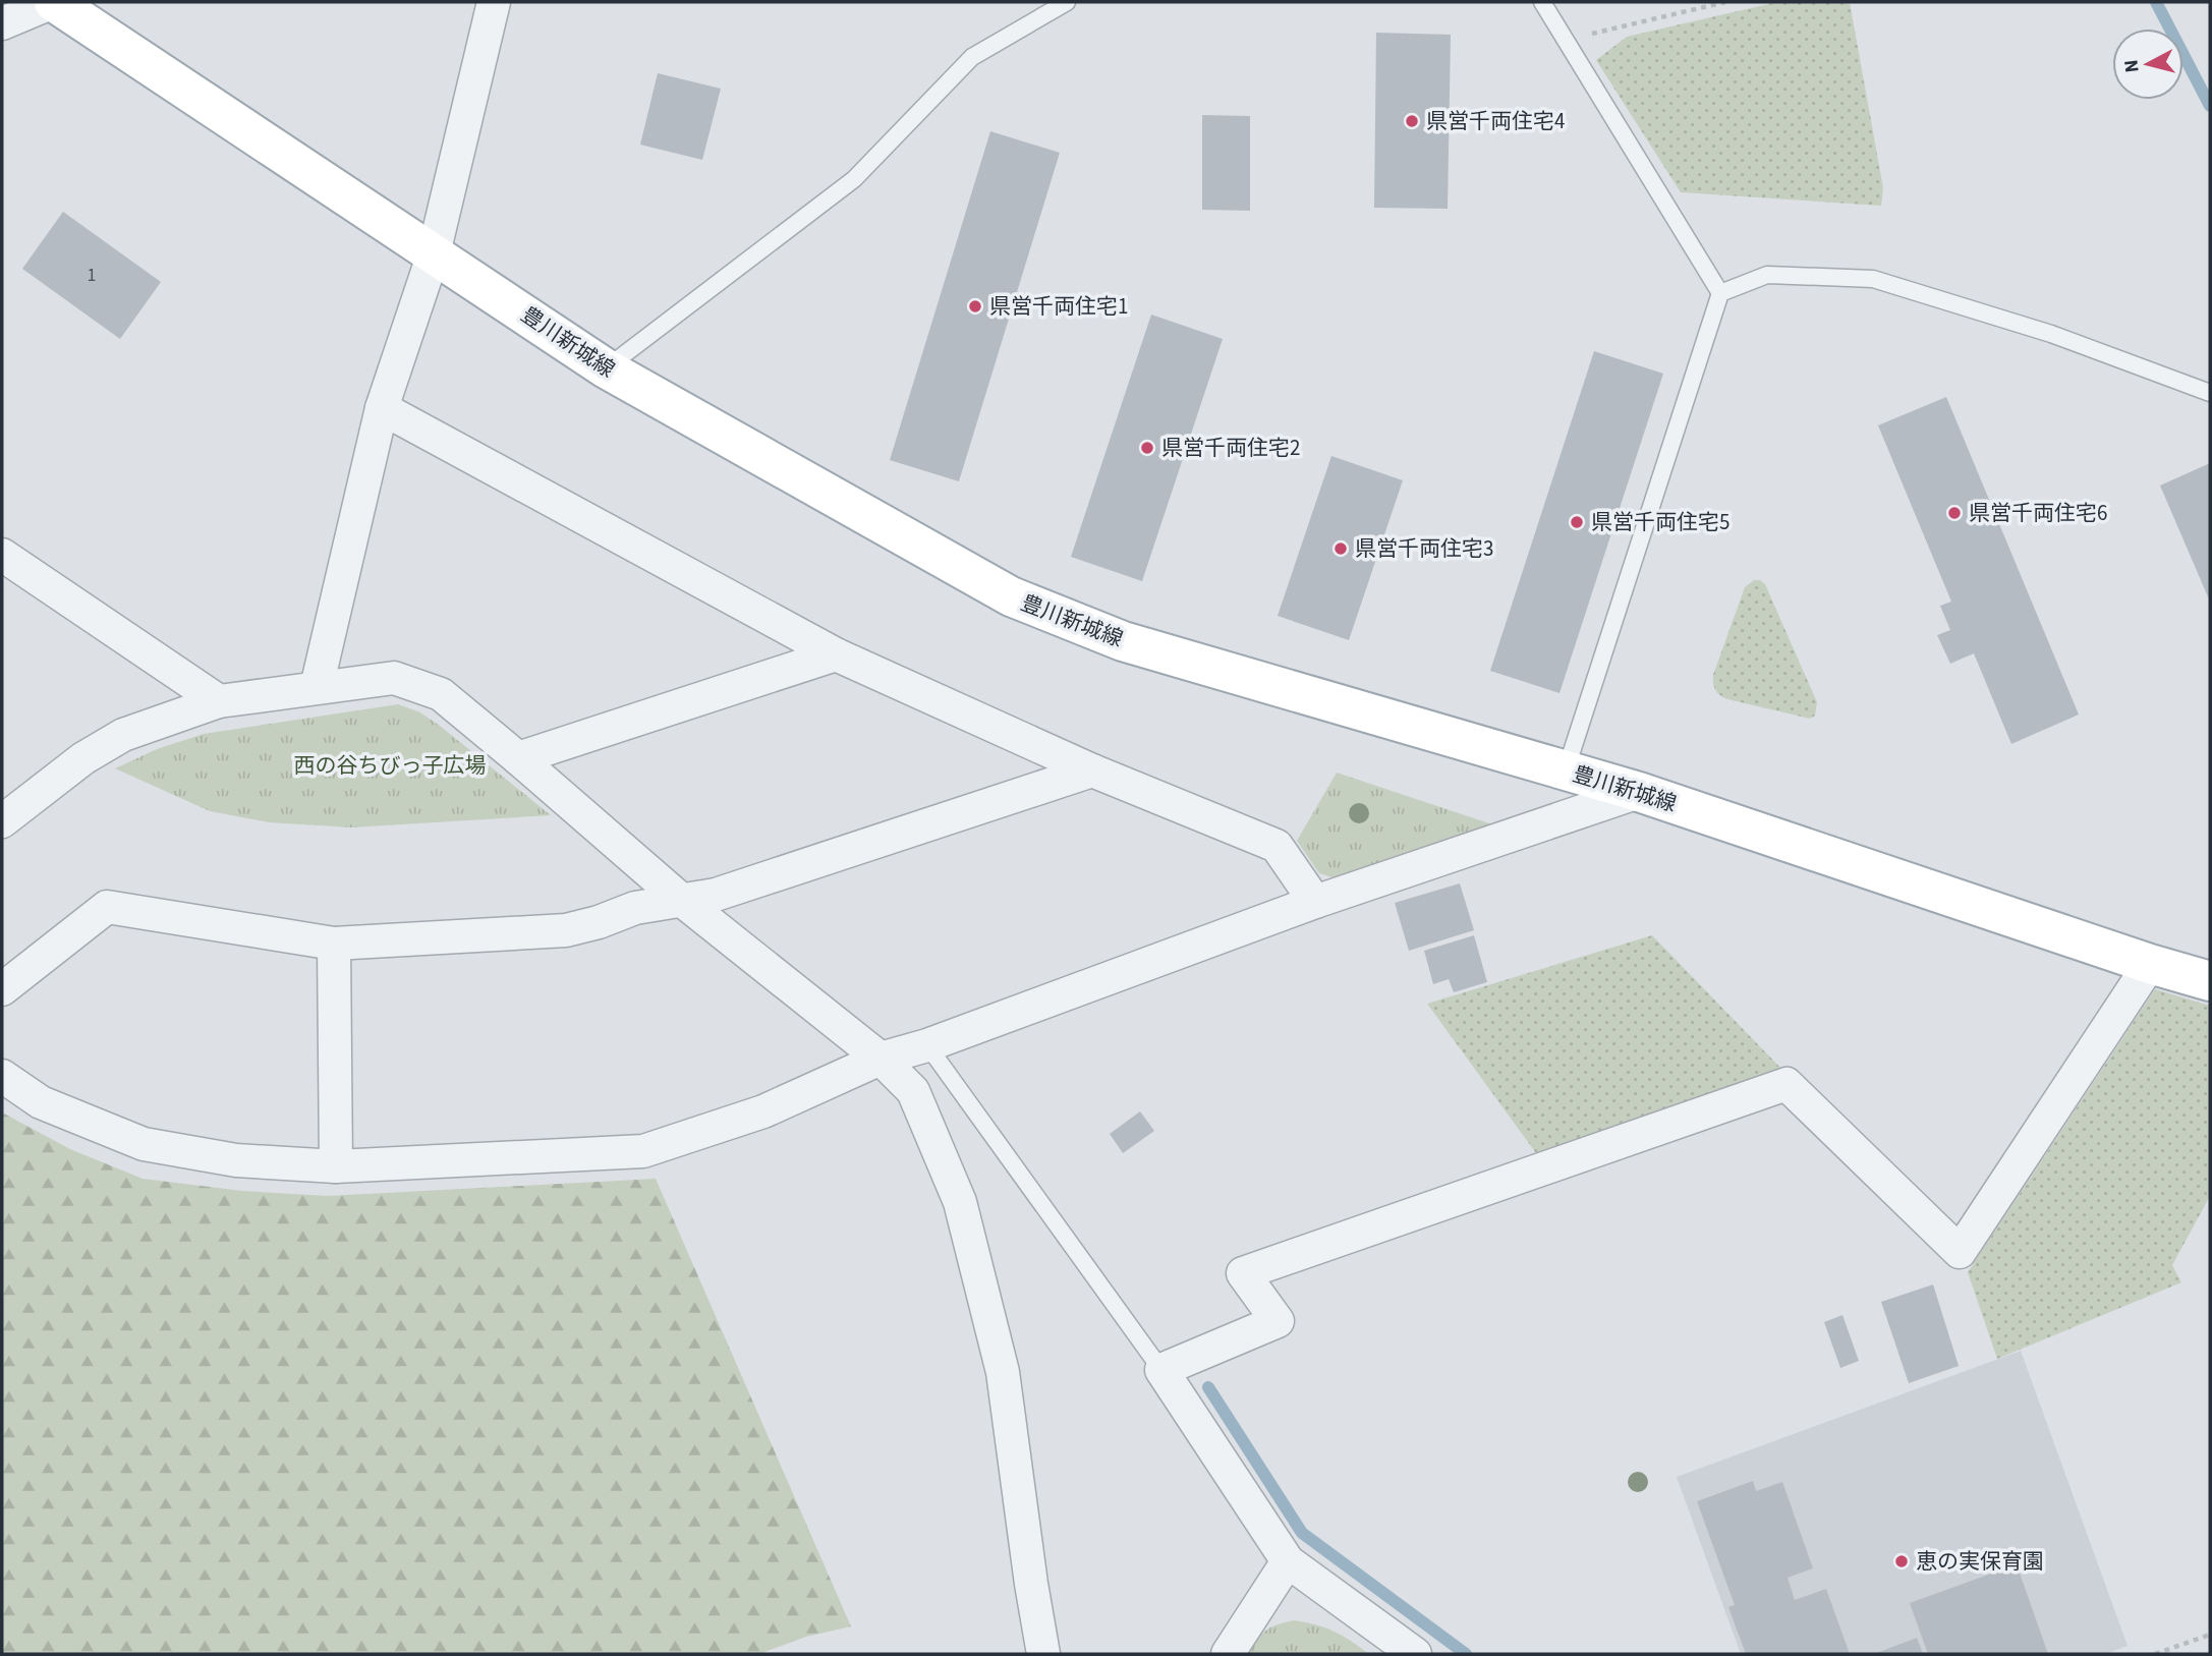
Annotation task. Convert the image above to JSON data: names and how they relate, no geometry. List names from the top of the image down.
{
  "streets": {
    "main road": ["豊川新城線"]
  },
  "parks": ["西の谷ちびっ子広場"],
  "places": [
    "県営千両住宅4",
    "県営千両住宅1",
    "県営千両住宅2",
    "県営千両住宅6",
    "県営千両住宅5",
    "県営千両住宅3",
    "恵の実保育園"
  ],
  "house_numbers": ["1"],
  "north": "left"
}
